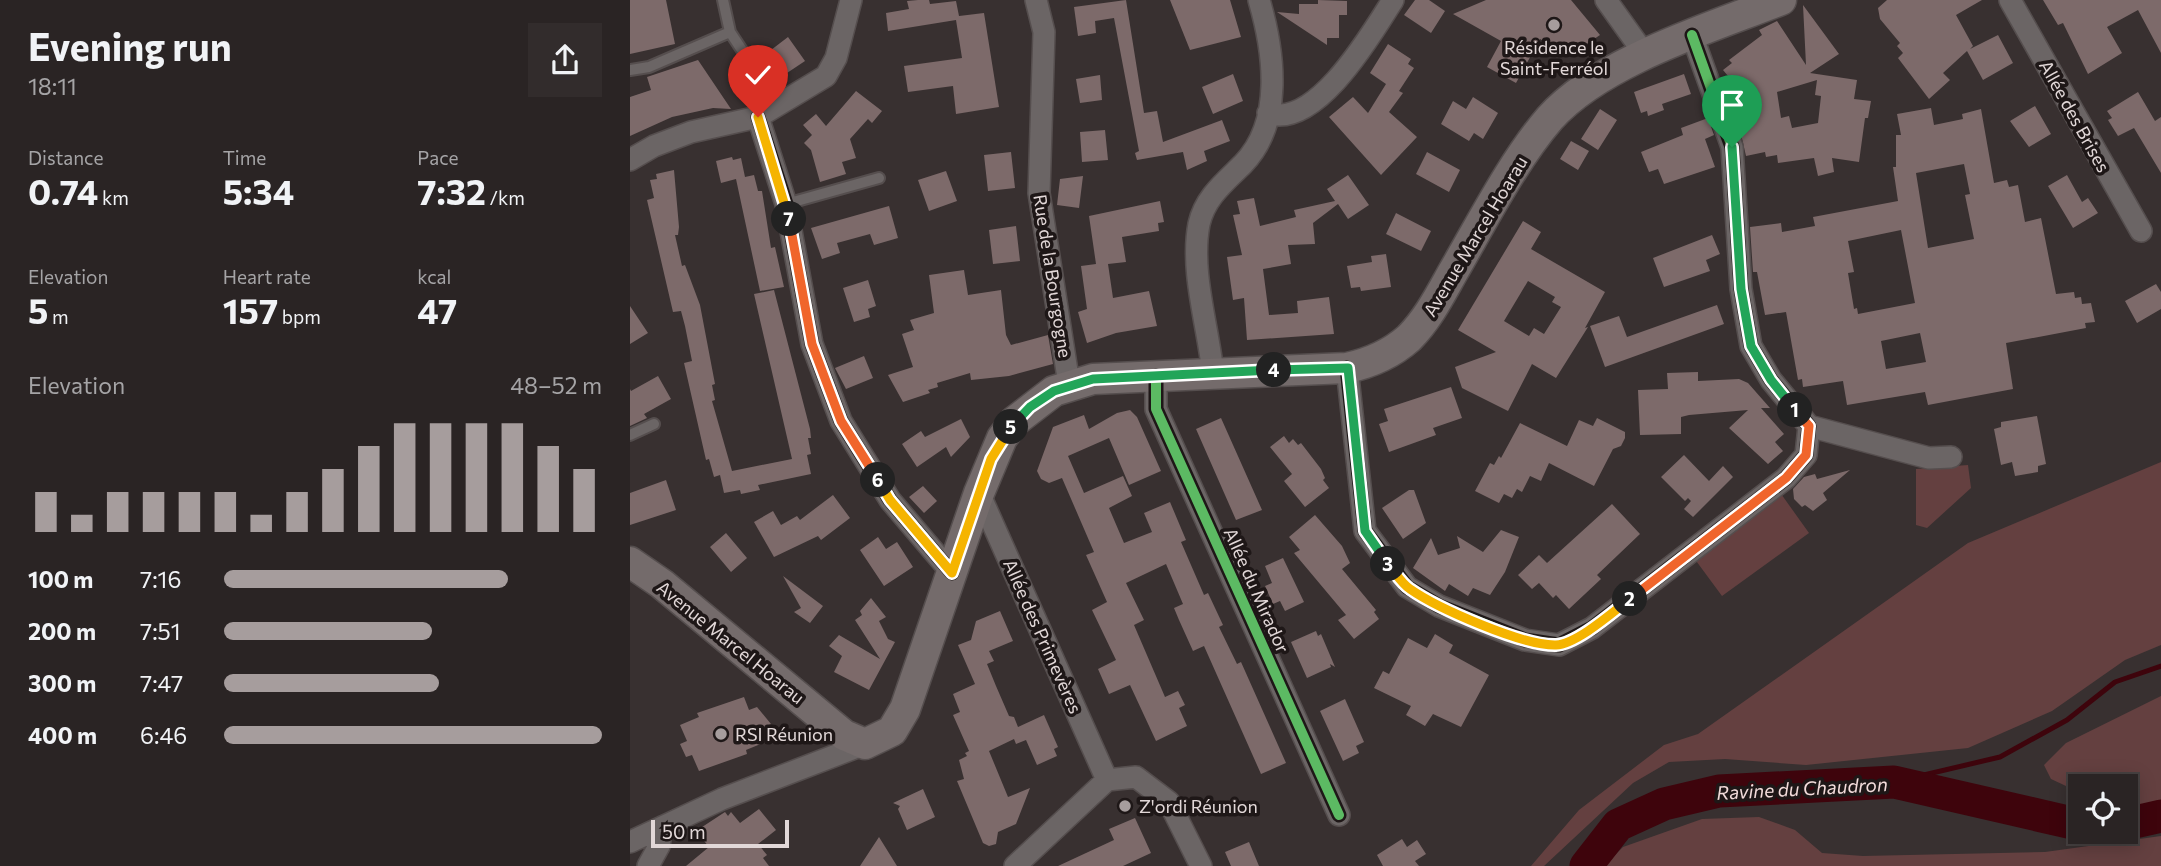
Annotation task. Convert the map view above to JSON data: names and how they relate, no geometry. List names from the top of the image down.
{
  "streets": {
    "main road": ["Avenue Marcel Hoarau"],
    "street": [
      "Allée des Brises",
      "Rue de la Bourgogne",
      "Allée du Mirador",
      "Allée des Primevères"
    ]
  },
  "crossings": [
    ["Avenue Marcel Hoarau", "Rue de la Bourgogne"],
    ["Avenue Marcel Hoarau", "Allée du Mirador"],
    ["Avenue Marcel Hoarau", "Allée des Primevères"]
  ],
  "water": ["Ravine du Chaudron"],
  "places": ["Résidence le Saint-Ferréol", "RSI Réunion", "Z'ordi Réunion"],
  "scale_bar": "50 m",
  "page": {
    "heading": ["Evening run", "18:11"],
    "stats": [
      ["Distance", "0.74 km"],
      ["Time", "5:34"],
      ["Pace", "7:32 /km"],
      ["Elevation", "5 m"],
      ["Heart rate", "157 bpm"],
      ["kcal", "47"]
    ],
    "pins": [
      "7",
      "4",
      "1",
      "5",
      "6",
      "3",
      "2"
    ],
    "chart": ["Elevation", "48–52 m"],
    "list": [
      {
        "name": "100 m",
        "note": "7:16"
      },
      {
        "name": "200 m",
        "note": "7:51"
      },
      {
        "name": "300 m",
        "note": "7:47"
      },
      {
        "name": "400 m",
        "note": "6:46"
      }
    ],
    "scale": "50 m"
  }
}
